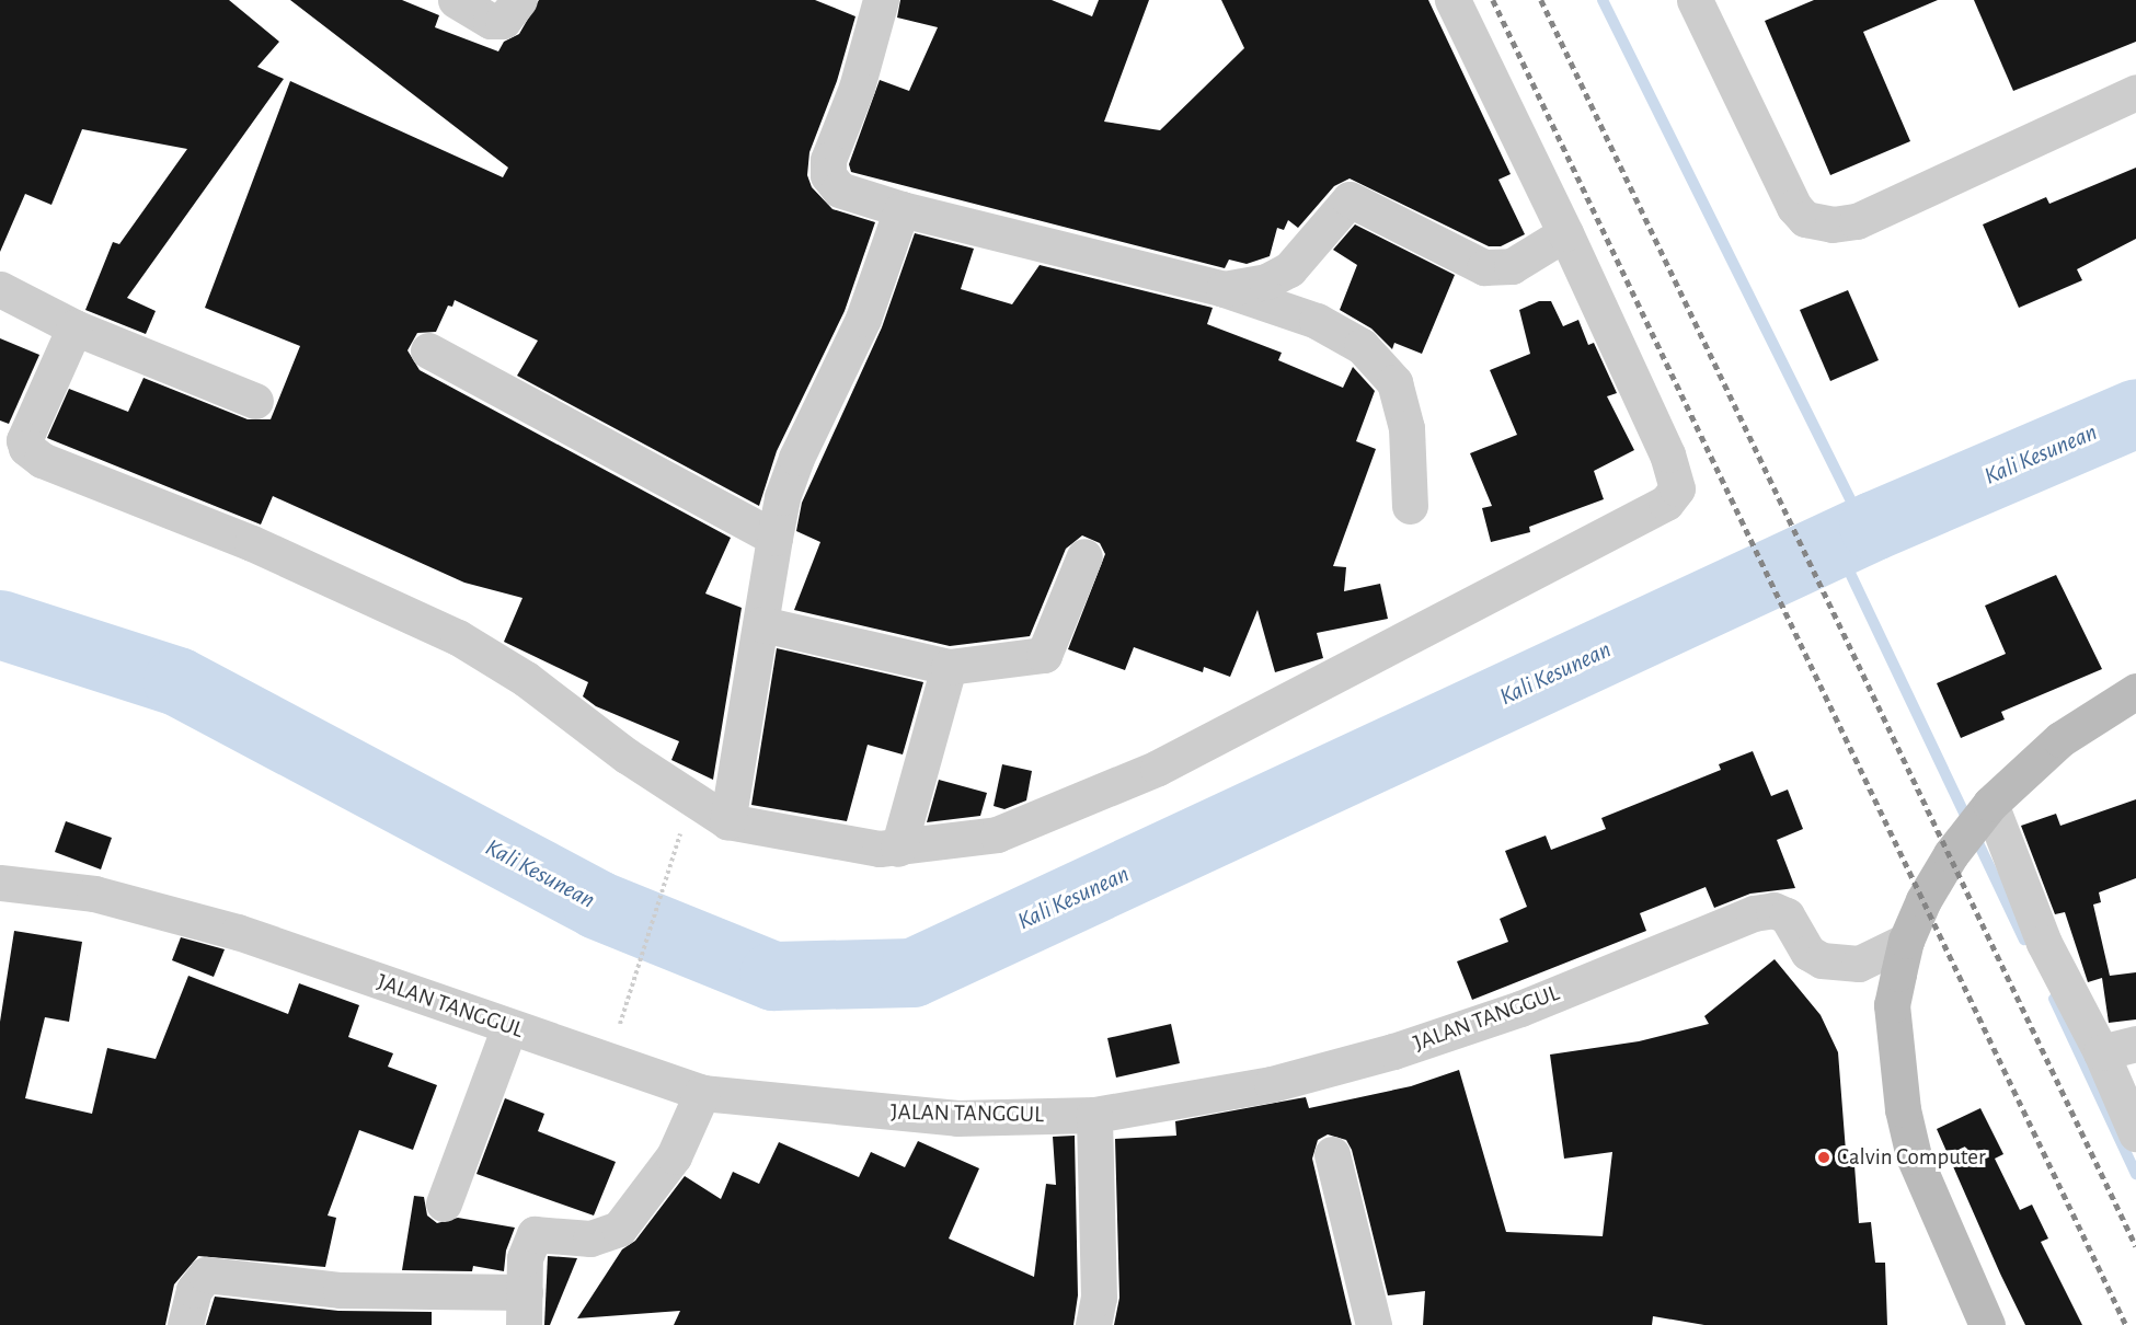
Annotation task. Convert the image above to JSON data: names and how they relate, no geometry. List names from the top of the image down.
{
  "streets": {
    "street": ["JALAN TANGGUL"]
  },
  "water": ["Kali Kesunean"],
  "places": ["Calvin Computer"]
}
